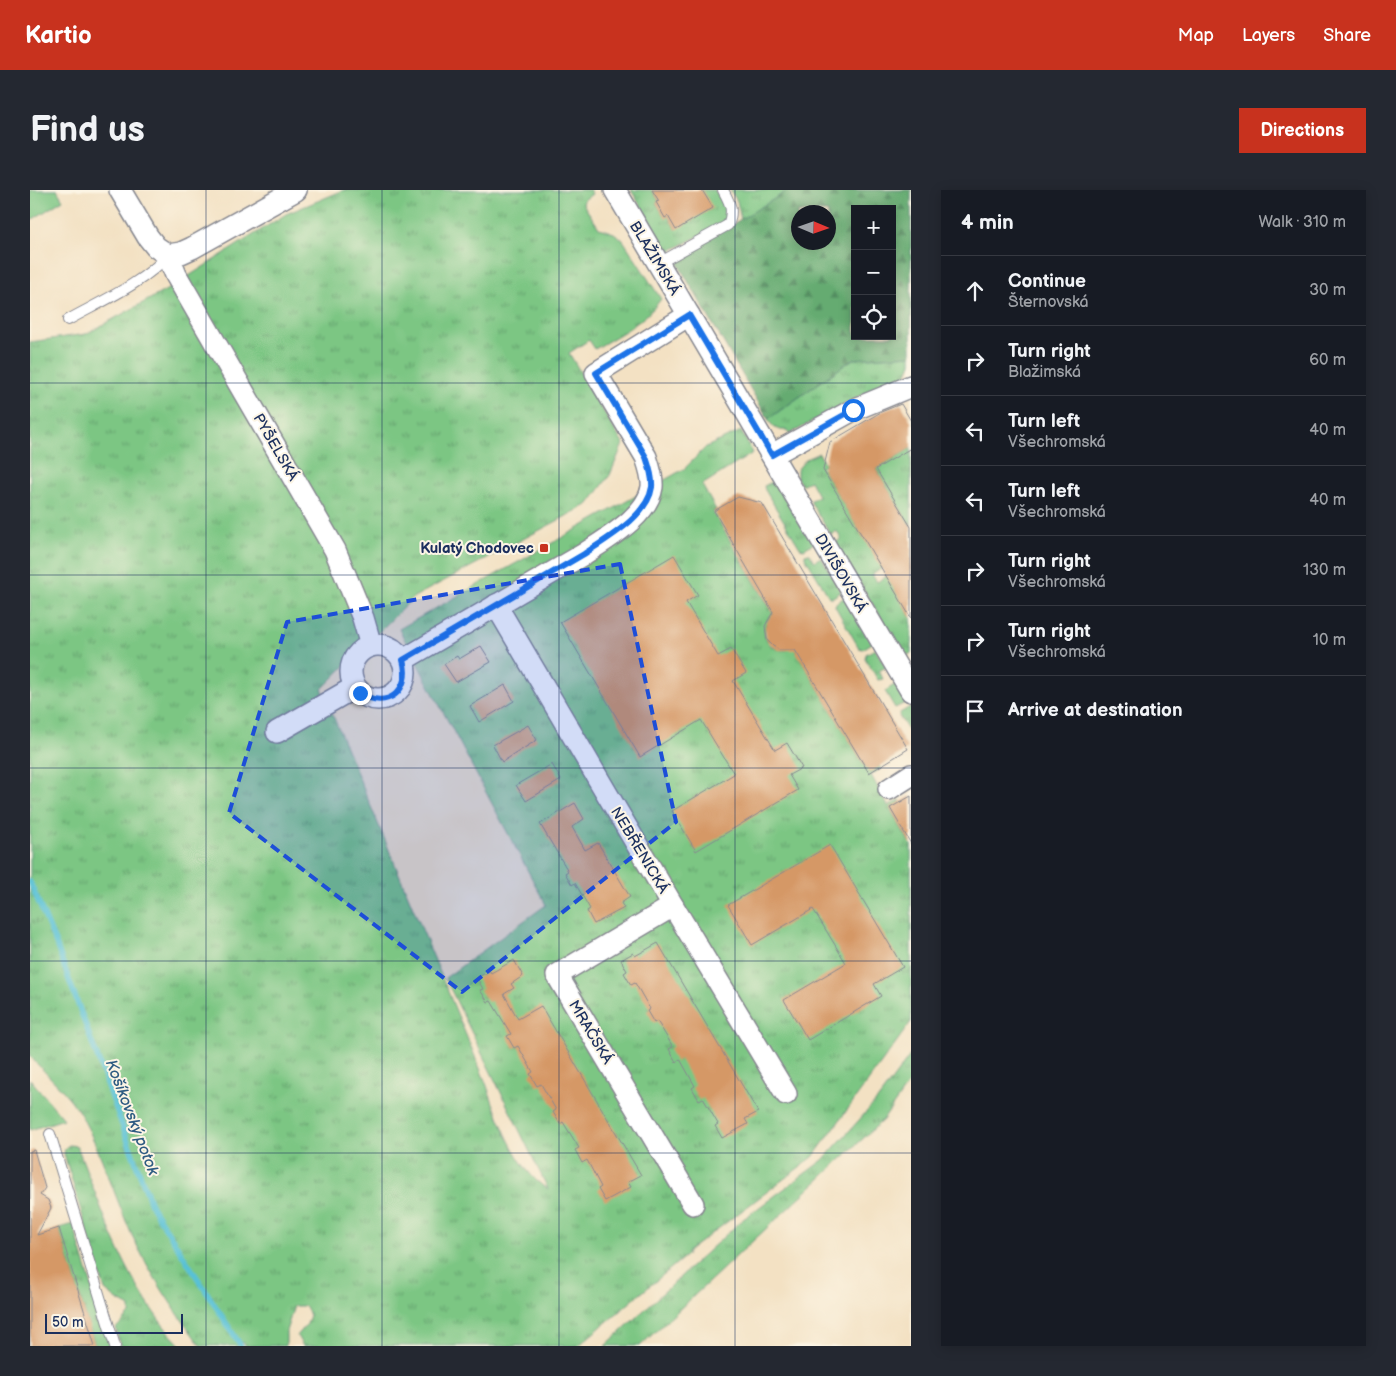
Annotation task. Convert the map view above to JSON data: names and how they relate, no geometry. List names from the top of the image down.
{
  "streets": {
    "street": [
      "BLAŽIMSKÁ",
      "PYŠELSKÁ",
      "DIVIŠOVSKÁ",
      "NEBŘENICKÁ",
      "MRAČSKÁ"
    ]
  },
  "crossings": [
    ["BLAŽIMSKÁ", "DIVIŠOVSKÁ"],
    ["NEBŘENICKÁ", "MRAČSKÁ"]
  ],
  "water": ["Košíkovský potok"],
  "places": {
    "transit": ["Kulatý Chodovec"]
  },
  "scale_bar": "50 m",
  "north": "right",
  "page": {
    "header": "Kartio",
    "nav": ["Map", "Layers", "Share"],
    "buttons": "Directions",
    "title": "Find us",
    "heading": ["4 min", "Walk · 310 m"],
    "map_buttons": ["+", "−"],
    "list": [
      ["Continue", "Šternovská", "30 m"],
      ["Turn right", "Blažimská", "60 m"],
      ["Turn left", "Všechromská", "40 m"],
      ["Turn left", "Všechromská", "40 m"],
      ["Turn right", "Všechromská", "130 m"],
      ["Turn right", "Všechromská", "10 m"],
      "Arrive at destination"
    ],
    "scale": "50 m"
  }
}
